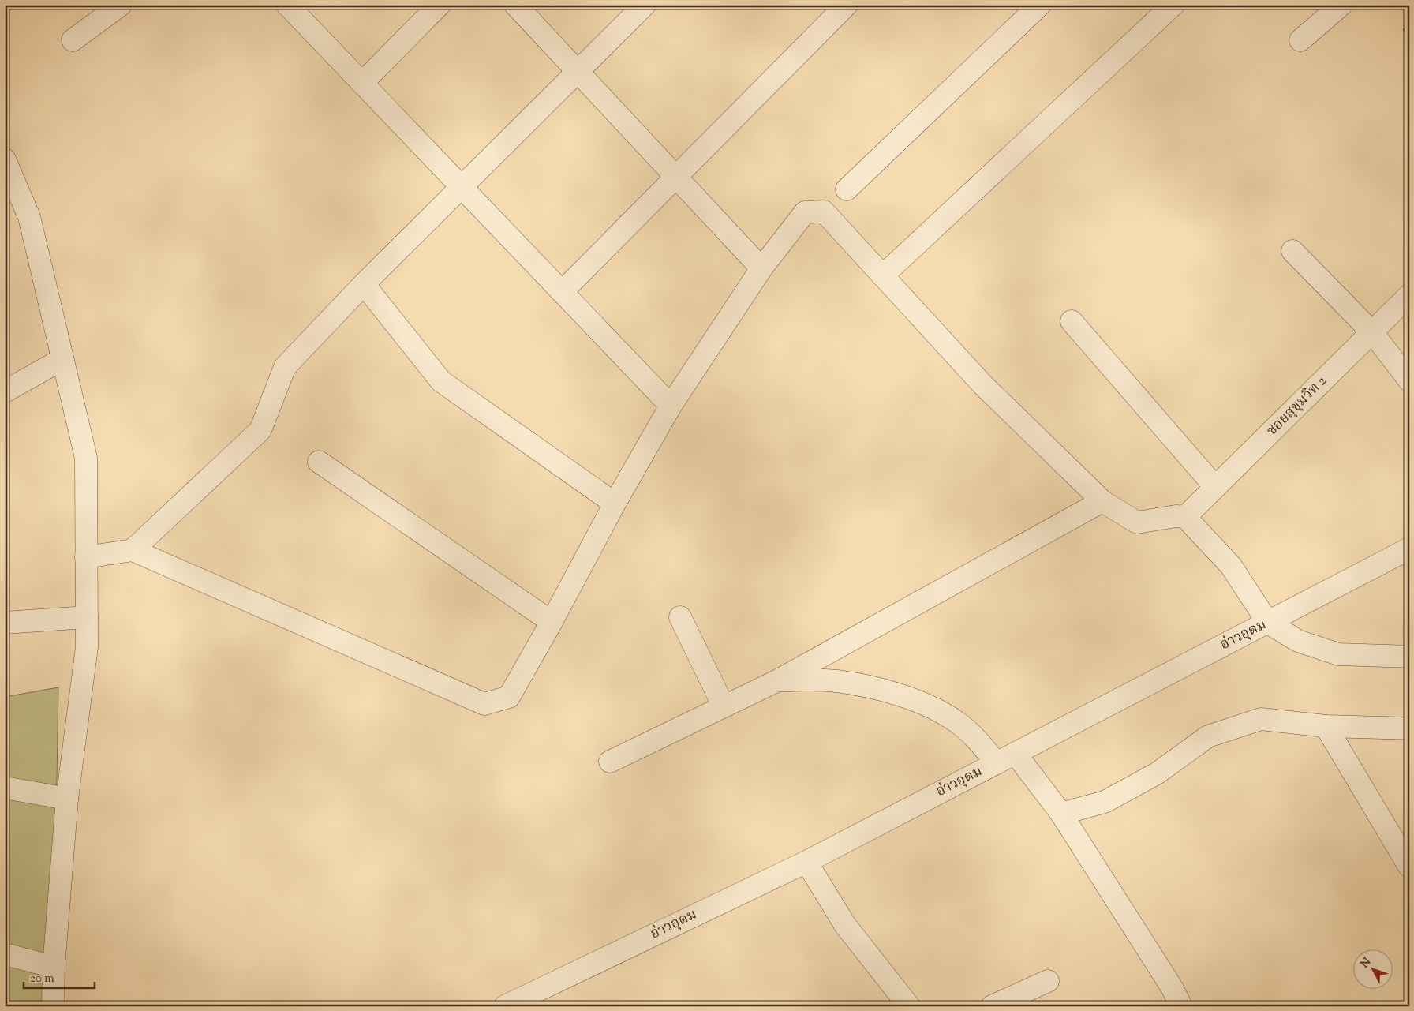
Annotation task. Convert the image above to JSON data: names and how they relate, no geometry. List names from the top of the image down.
{
  "streets": {
    "street": ["ซอยสุขุมวิท 2", "อ่าวอุดม"]
  },
  "scale_bar": "20 m",
  "north": "top left"
}
